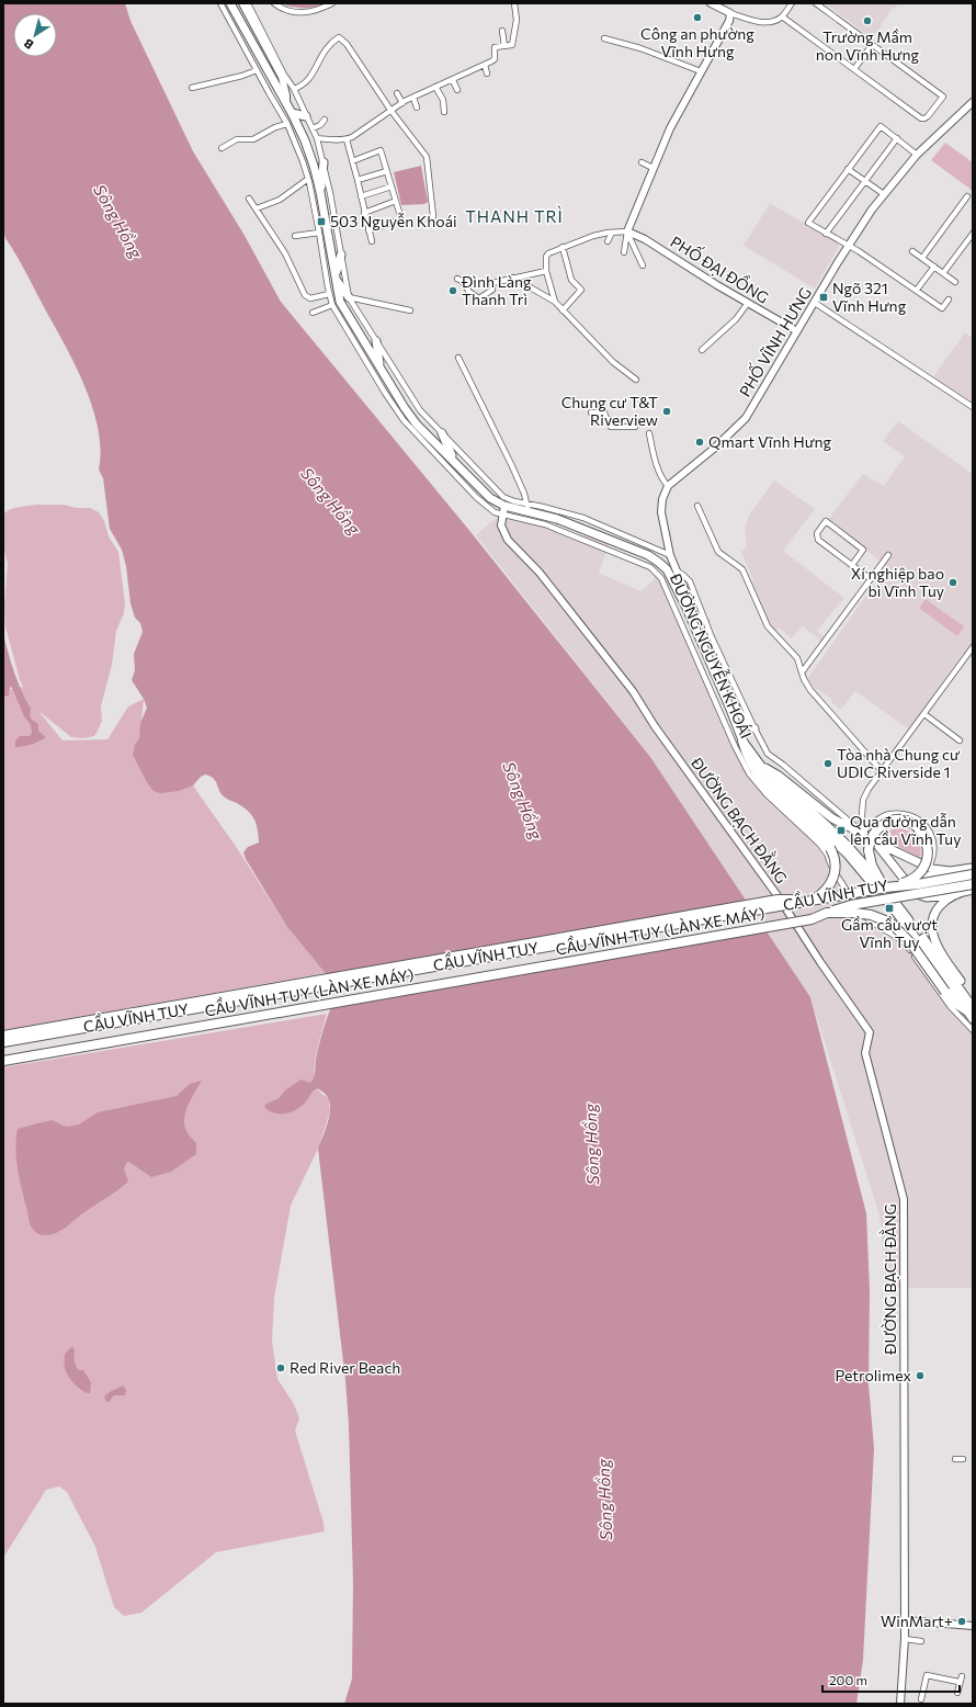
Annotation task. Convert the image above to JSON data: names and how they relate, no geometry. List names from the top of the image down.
{
  "streets": {
    "highway": ["CẦU VĨNH TUY", "CẦU VĨNH TUY (LÀN XE MÁY)"],
    "main road": ["ĐƯỜNG NGUYỄN KHOÁI"],
    "street": ["PHỐ ĐẠI ĐỒNG", "PHỐ VĨNH HƯNG", "ĐƯỜNG BẠCH ĐẰNG"]
  },
  "crossings": [
    ["PHỐ ĐẠI ĐỒNG", "PHỐ VĨNH HƯNG"],
    ["ĐƯỜNG NGUYỄN KHOÁI", "ĐƯỜNG BẠCH ĐẰNG"],
    ["ĐƯỜNG NGUYỄN KHOÁI", "CẦU VĨNH TUY"],
    ["CẦU VĨNH TUY", "CẦU VĨNH TUY (LÀN XE MÁY)"]
  ],
  "districts": ["THANH TRÌ"],
  "water": ["Sông Hồng"],
  "places": {
    "other": [
      "Công an phường Vĩnh Hưng",
      "Trường Mầm non Vĩnh Hưng",
      "Đình Làng Thanh Trì",
      "Chung cư T&T Riverview",
      "Qmart Vĩnh Hưng",
      "Xí nghiệp bao bì Vĩnh Tuy",
      "Tòa nhà Chung cư UDIC Riverside 1",
      "Red River Beach",
      "Petrolimex",
      "WinMart+"
    ],
    "transit": [
      "503 Nguyễn Khoái",
      "Ngõ 321 Vĩnh Hưng",
      "Qua đường dẫn lên cầu Vĩnh Tuy",
      "Gầm cầu vượt Vĩnh Tuy"
    ]
  },
  "scale_bar": "200 m",
  "north": "bottom left"
}
